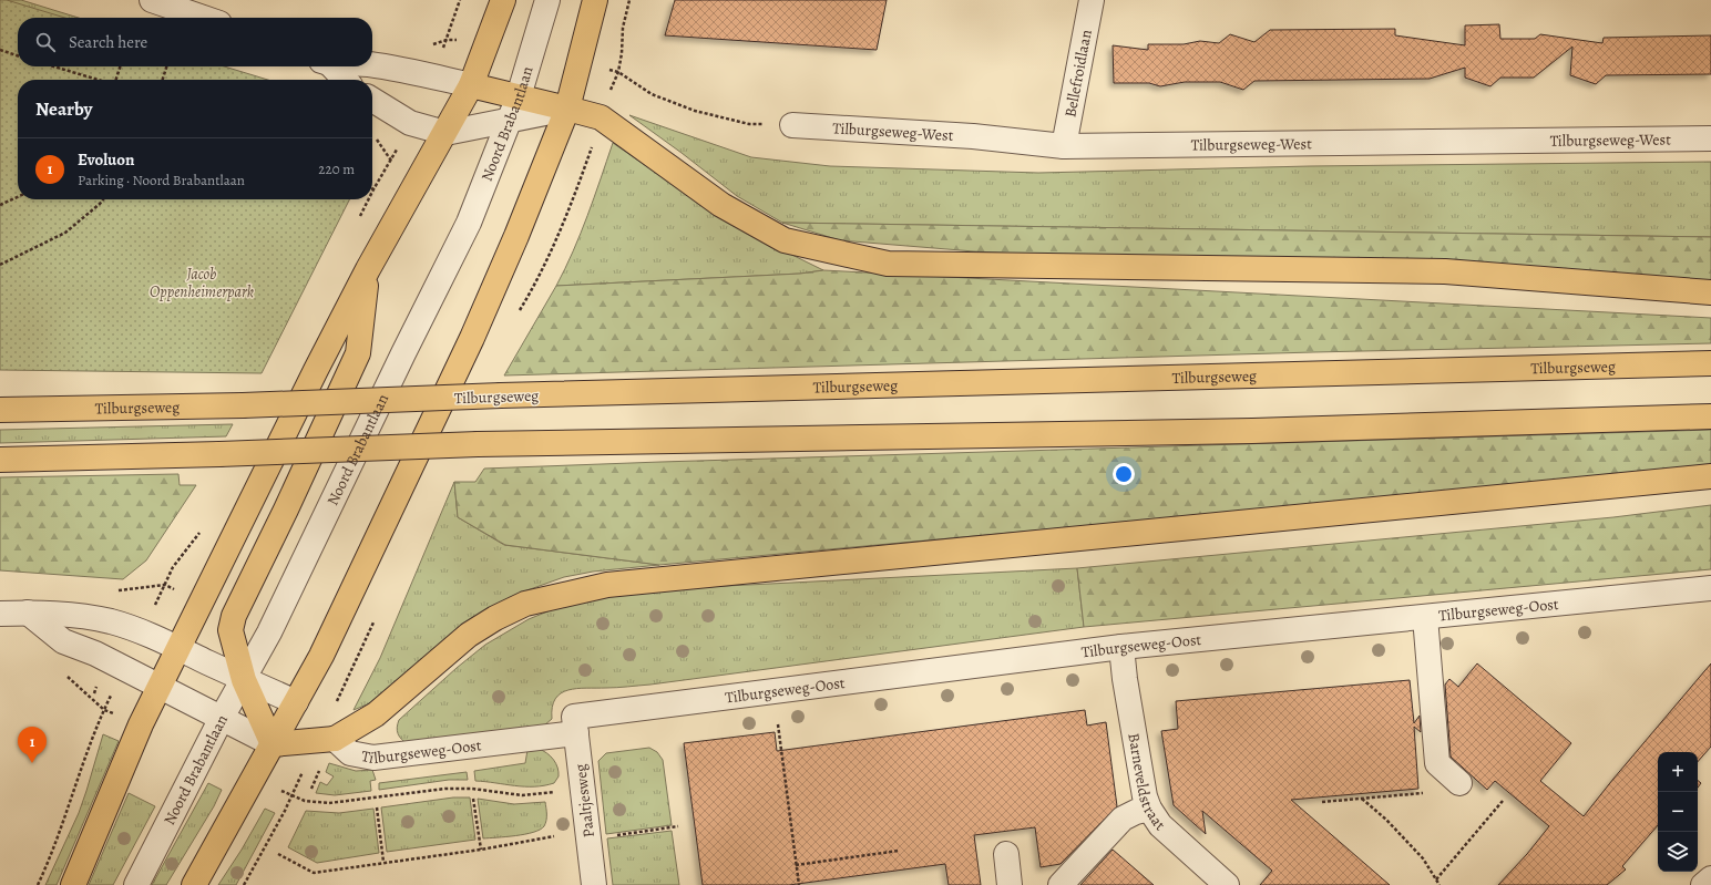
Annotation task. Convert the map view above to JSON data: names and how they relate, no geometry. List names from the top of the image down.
{
  "streets": {
    "main road": ["Tilburgseweg"],
    "street": [
      "Bellefroidlaan",
      "Noord Brabantlaan",
      "Tilburgseweg-West",
      "Tilburgseweg-Oost",
      "Barneveldstraat",
      "Paaltjesweg"
    ]
  },
  "crossings": [
    ["Bellefroidlaan", "Tilburgseweg-West"],
    ["Tilburgseweg-Oost", "Barneveldstraat"],
    ["Tilburgseweg-Oost", "Paaltjesweg"]
  ],
  "parks": ["Jacob Oppenheimerpark"],
  "page": {
    "search": "Search here",
    "heading": "Nearby",
    "list": [
      {
        "mark": "1",
        "name": "Evoluon",
        "note": "Parking · Noord Brabantlaan",
        "value": "220 m"
      }
    ],
    "pins": "1",
    "map_buttons": ["+", "−"]
  }
}
